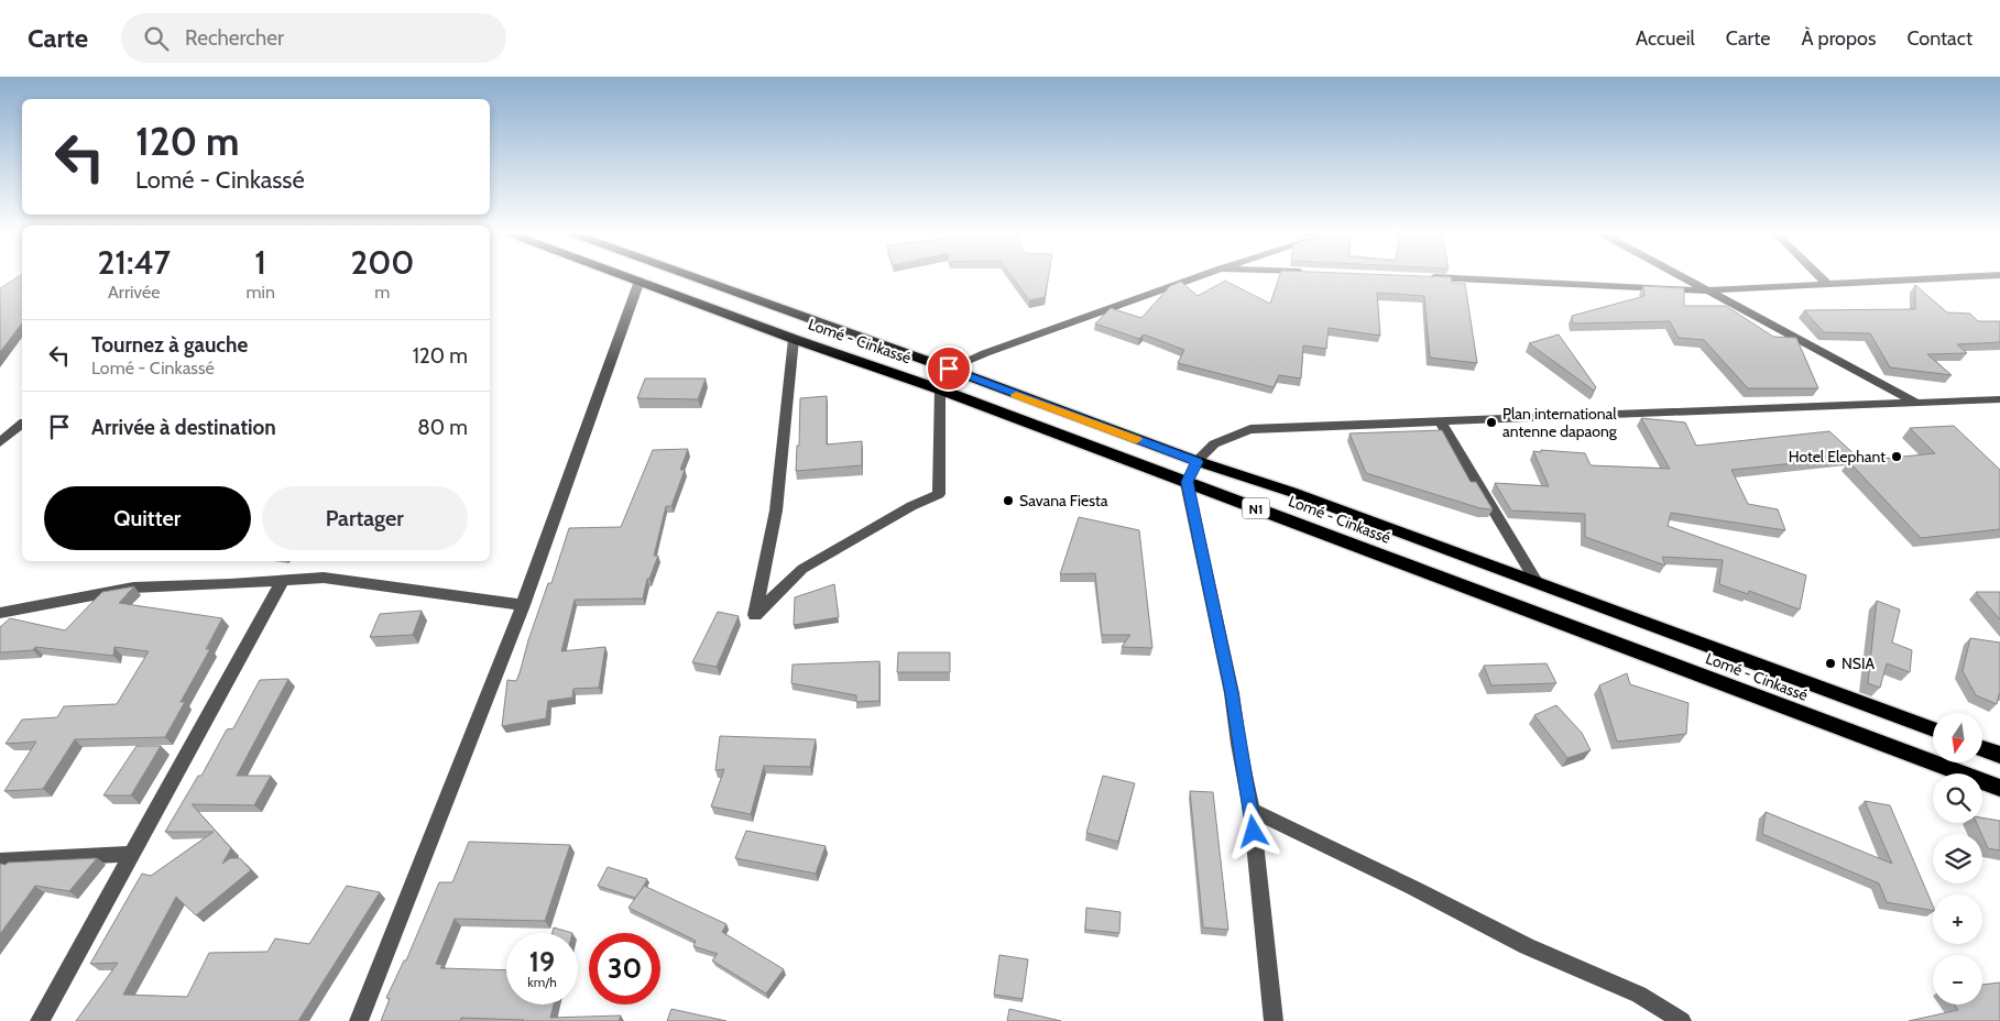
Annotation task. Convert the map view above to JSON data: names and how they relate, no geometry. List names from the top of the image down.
{
  "streets": {
    "highway": ["Lomé - Cinkassé", "N1"]
  },
  "places": [
    "Plan international antenne dapaong",
    "Hotel Elephant",
    "Savana Fiesta",
    "NSIA"
  ],
  "north": "bottom",
  "page": {
    "header": "Carte",
    "search": "Rechercher",
    "nav": [
      "Accueil",
      "Carte",
      "À propos",
      "Contact"
    ],
    "turn": ["120 m", "Lomé - Cinkassé"],
    "eta": [
      "21:47",
      "Arrivée",
      "1",
      "min",
      "200",
      "m"
    ],
    "list": [
      {
        "name": "Tournez à gauche",
        "note": "Lomé - Cinkassé",
        "value": "120 m"
      },
      {
        "name": "Arrivée à destination",
        "value": "80 m"
      }
    ],
    "buttons": ["Quitter", "Partager"],
    "map_buttons": ["+", "−"],
    "speed": "19 km/h",
    "limit": "30"
  }
}
